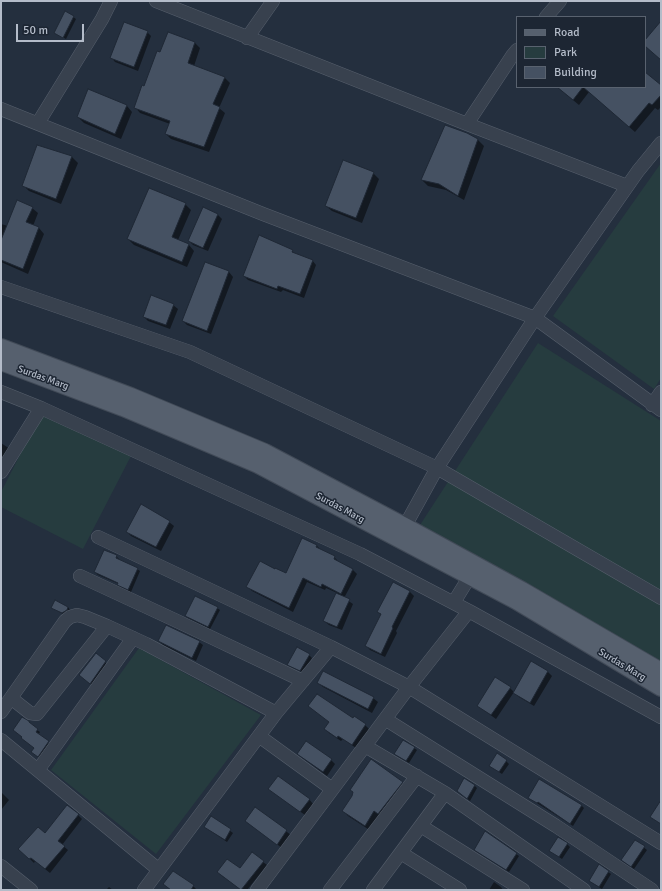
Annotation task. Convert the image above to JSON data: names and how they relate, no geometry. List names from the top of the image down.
{
  "streets": {
    "main road": ["Surdas Marg"]
  },
  "legend": ["Road", "Park", "Building"],
  "scale_bar": "50 m"
}
